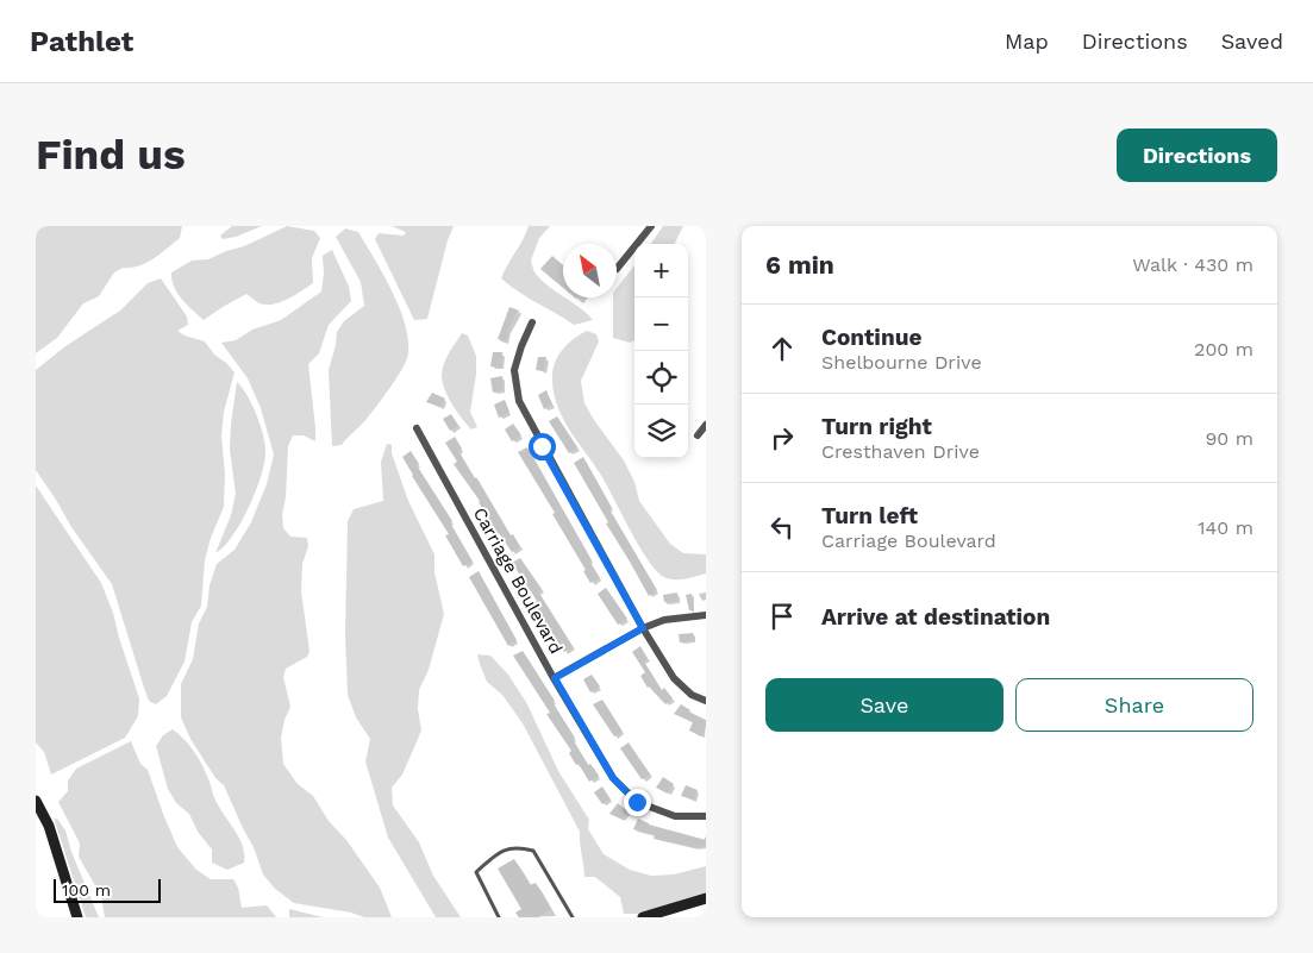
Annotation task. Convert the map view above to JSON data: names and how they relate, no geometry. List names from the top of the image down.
{
  "streets": {
    "street": ["Carriage Boulevard"]
  },
  "scale_bar": "100 m",
  "north": "top left",
  "page": {
    "header": "Pathlet",
    "nav": ["Map", "Directions", "Saved"],
    "buttons": [
      "Directions",
      ["Save", "Share"]
    ],
    "title": "Find us",
    "heading": ["6 min", "Walk · 430 m"],
    "map_buttons": ["+", "−"],
    "list": [
      ["Continue", "Shelbourne Drive", "200 m"],
      ["Turn right", "Cresthaven Drive", "90 m"],
      ["Turn left", "Carriage Boulevard", "140 m"],
      "Arrive at destination"
    ],
    "scale": "100 m"
  }
}
